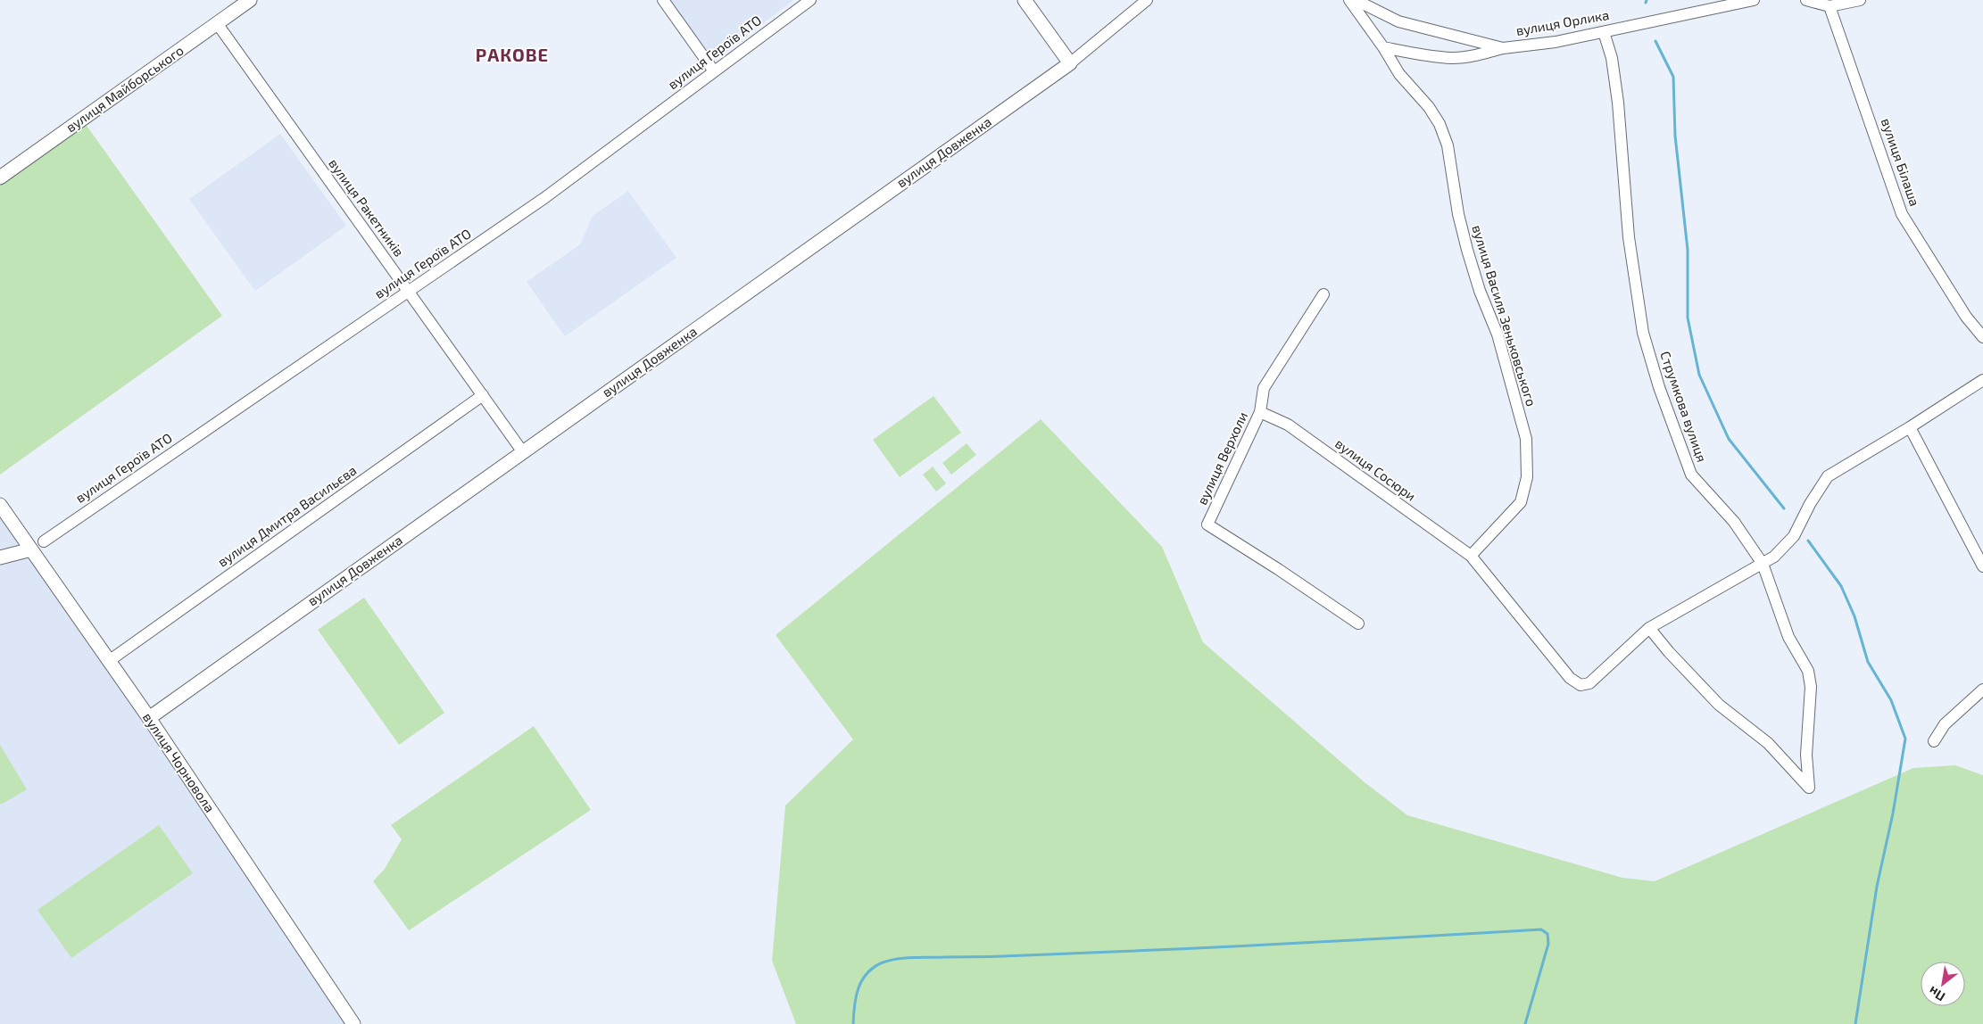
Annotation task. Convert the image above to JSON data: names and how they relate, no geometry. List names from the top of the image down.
{
  "streets": {
    "street": [
      "вулиця Орлика",
      "вулиця Героїв АТО",
      "вулиця Майборського",
      "вулиця Довженка",
      "вулиця Білаша",
      "вулиця Ракетників",
      "вулиця Василя Зеньковського",
      "Струмкова вулиця",
      "вулиця Верхоли",
      "вулиця Сосюри",
      "вулиця Дмитра Васильєва",
      "вулиця Чорновола"
    ]
  },
  "crossings": [
    ["вулиця Орлика", "Струмкова вулиця"],
    ["вулиця Героїв АТО", "вулиця Ракетників"],
    ["вулиця Майборського", "вулиця Ракетників"],
    ["вулиця Довженка", "вулиця Ракетників"],
    ["вулиця Довженка", "вулиця Чорновола"],
    ["вулиця Ракетників", "вулиця Дмитра Васильєва"],
    ["вулиця Василя Зеньковського", "вулиця Сосюри"],
    ["вулиця Верхоли", "вулиця Сосюри"],
    ["вулиця Дмитра Васильєва", "вулиця Чорновола"]
  ],
  "districts": ["РАКОВЕ"],
  "north": "bottom left"
}
